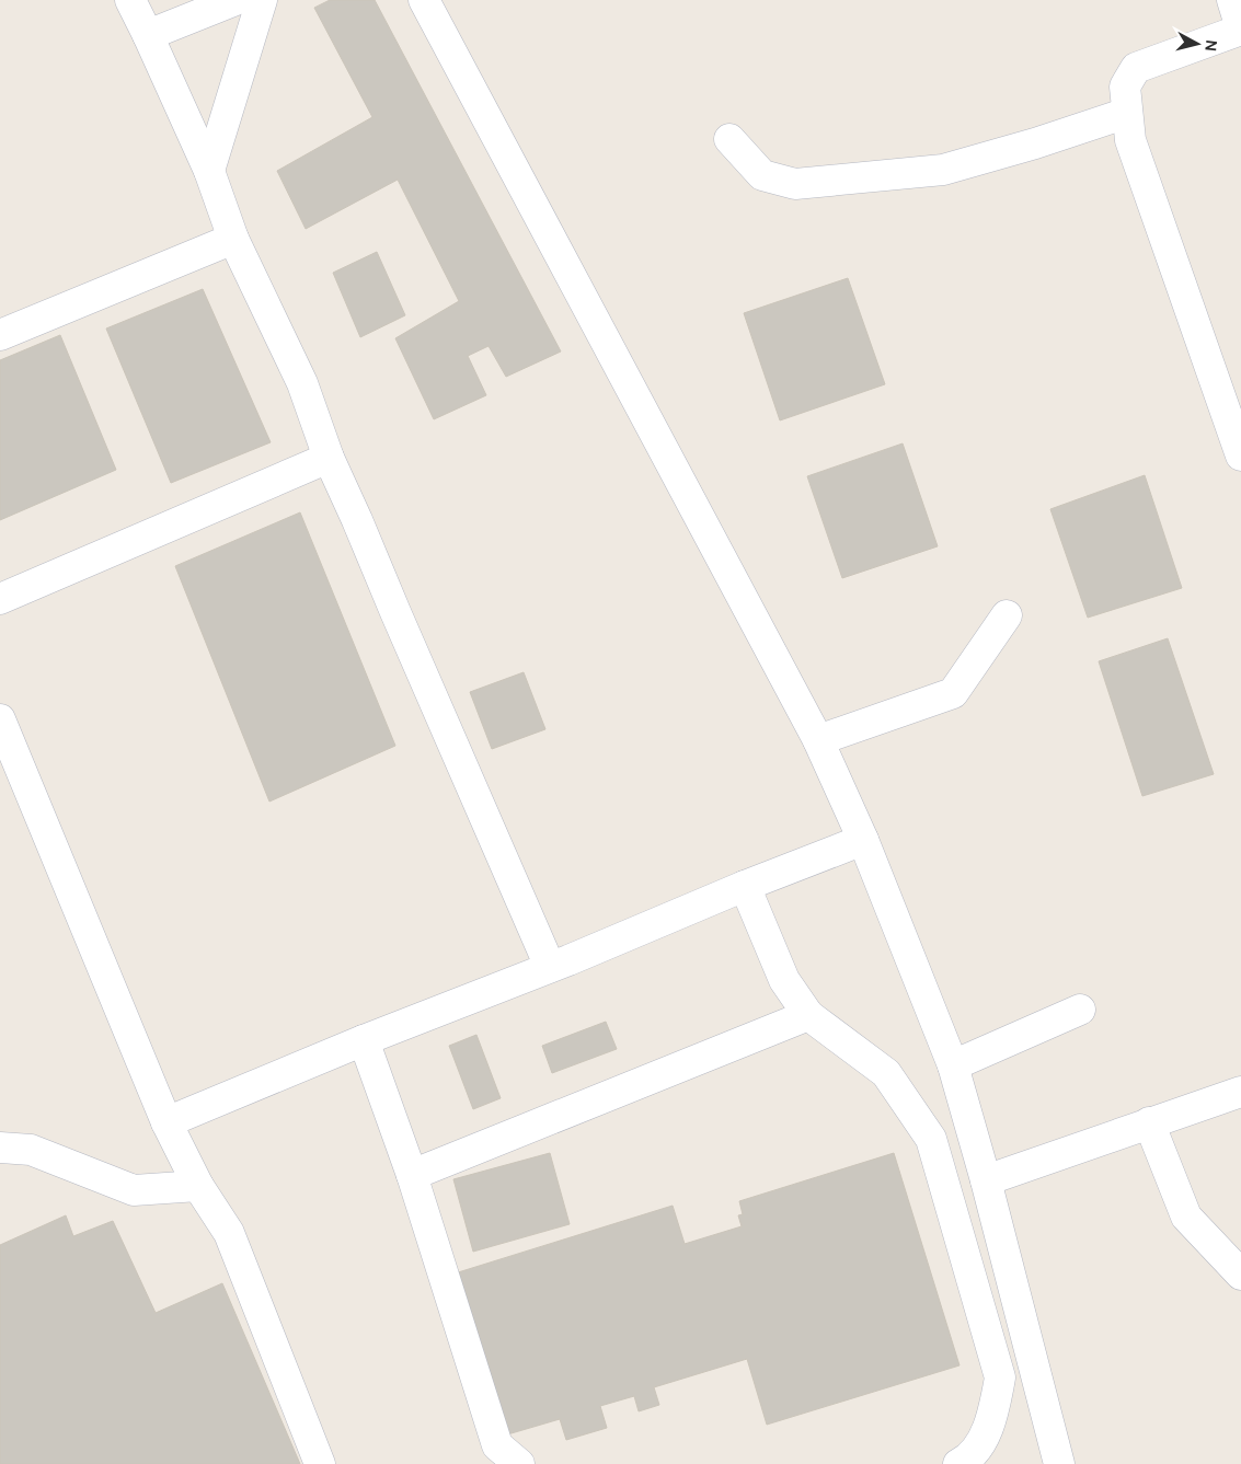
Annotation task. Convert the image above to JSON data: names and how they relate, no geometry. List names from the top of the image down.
{
  "north": "right"
}
